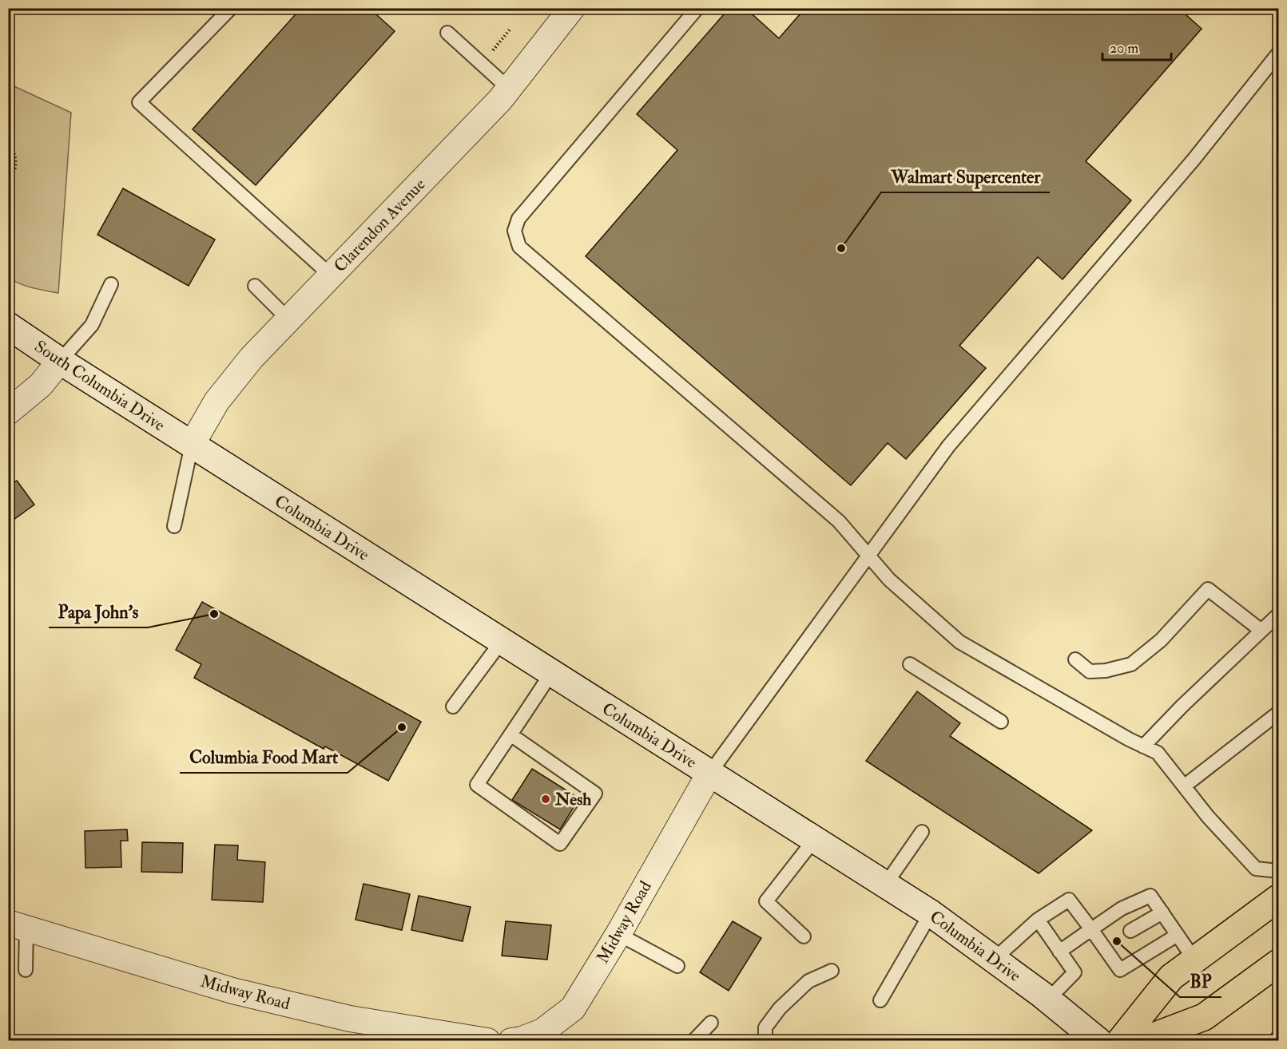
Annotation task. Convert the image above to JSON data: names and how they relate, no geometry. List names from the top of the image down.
{
  "streets": {
    "main road": ["South Columbia Drive", "Columbia Drive"],
    "street": ["Clarendon Avenue", "Midway Road"]
  },
  "crossings": [
    ["Clarendon Avenue", "South Columbia Drive"],
    ["Clarendon Avenue", "Columbia Drive"],
    ["South Columbia Drive", "Columbia Drive"],
    ["Columbia Drive", "Midway Road"]
  ],
  "places": [
    "Walmart Supercenter",
    "Papa John's",
    "Columbia Food Mart",
    "Nesh",
    "BP"
  ],
  "scale_bar": "20 m"
}
